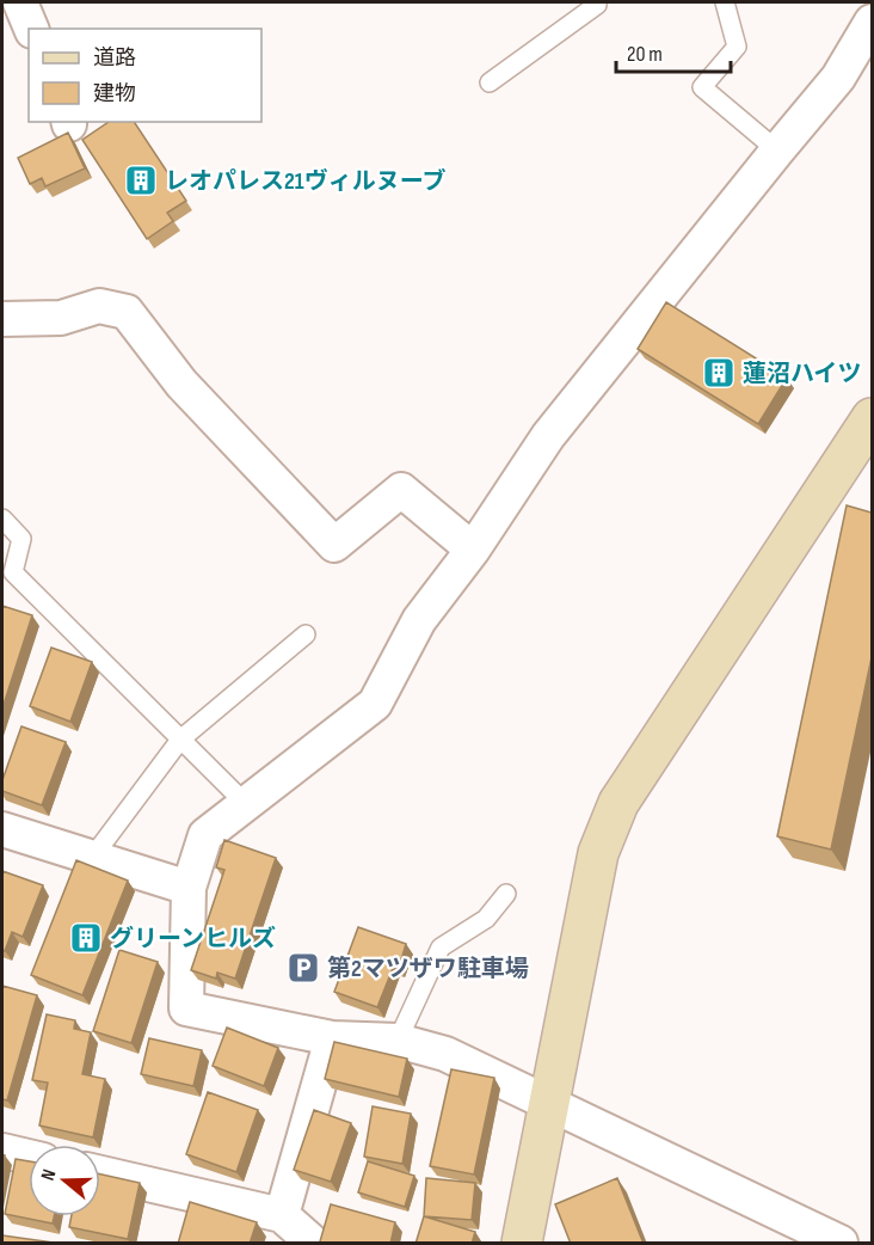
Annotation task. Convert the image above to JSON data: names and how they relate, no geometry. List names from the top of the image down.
{
  "places": {
    "building": ["レオパレス21ヴィルヌーブ", "蓮沼ハイツ", "グリーンヒルズ"],
    "parking": ["第2マツザワ駐車場"]
  },
  "legend": ["道路", "建物"],
  "scale_bar": "20 m",
  "north": "left"
}
